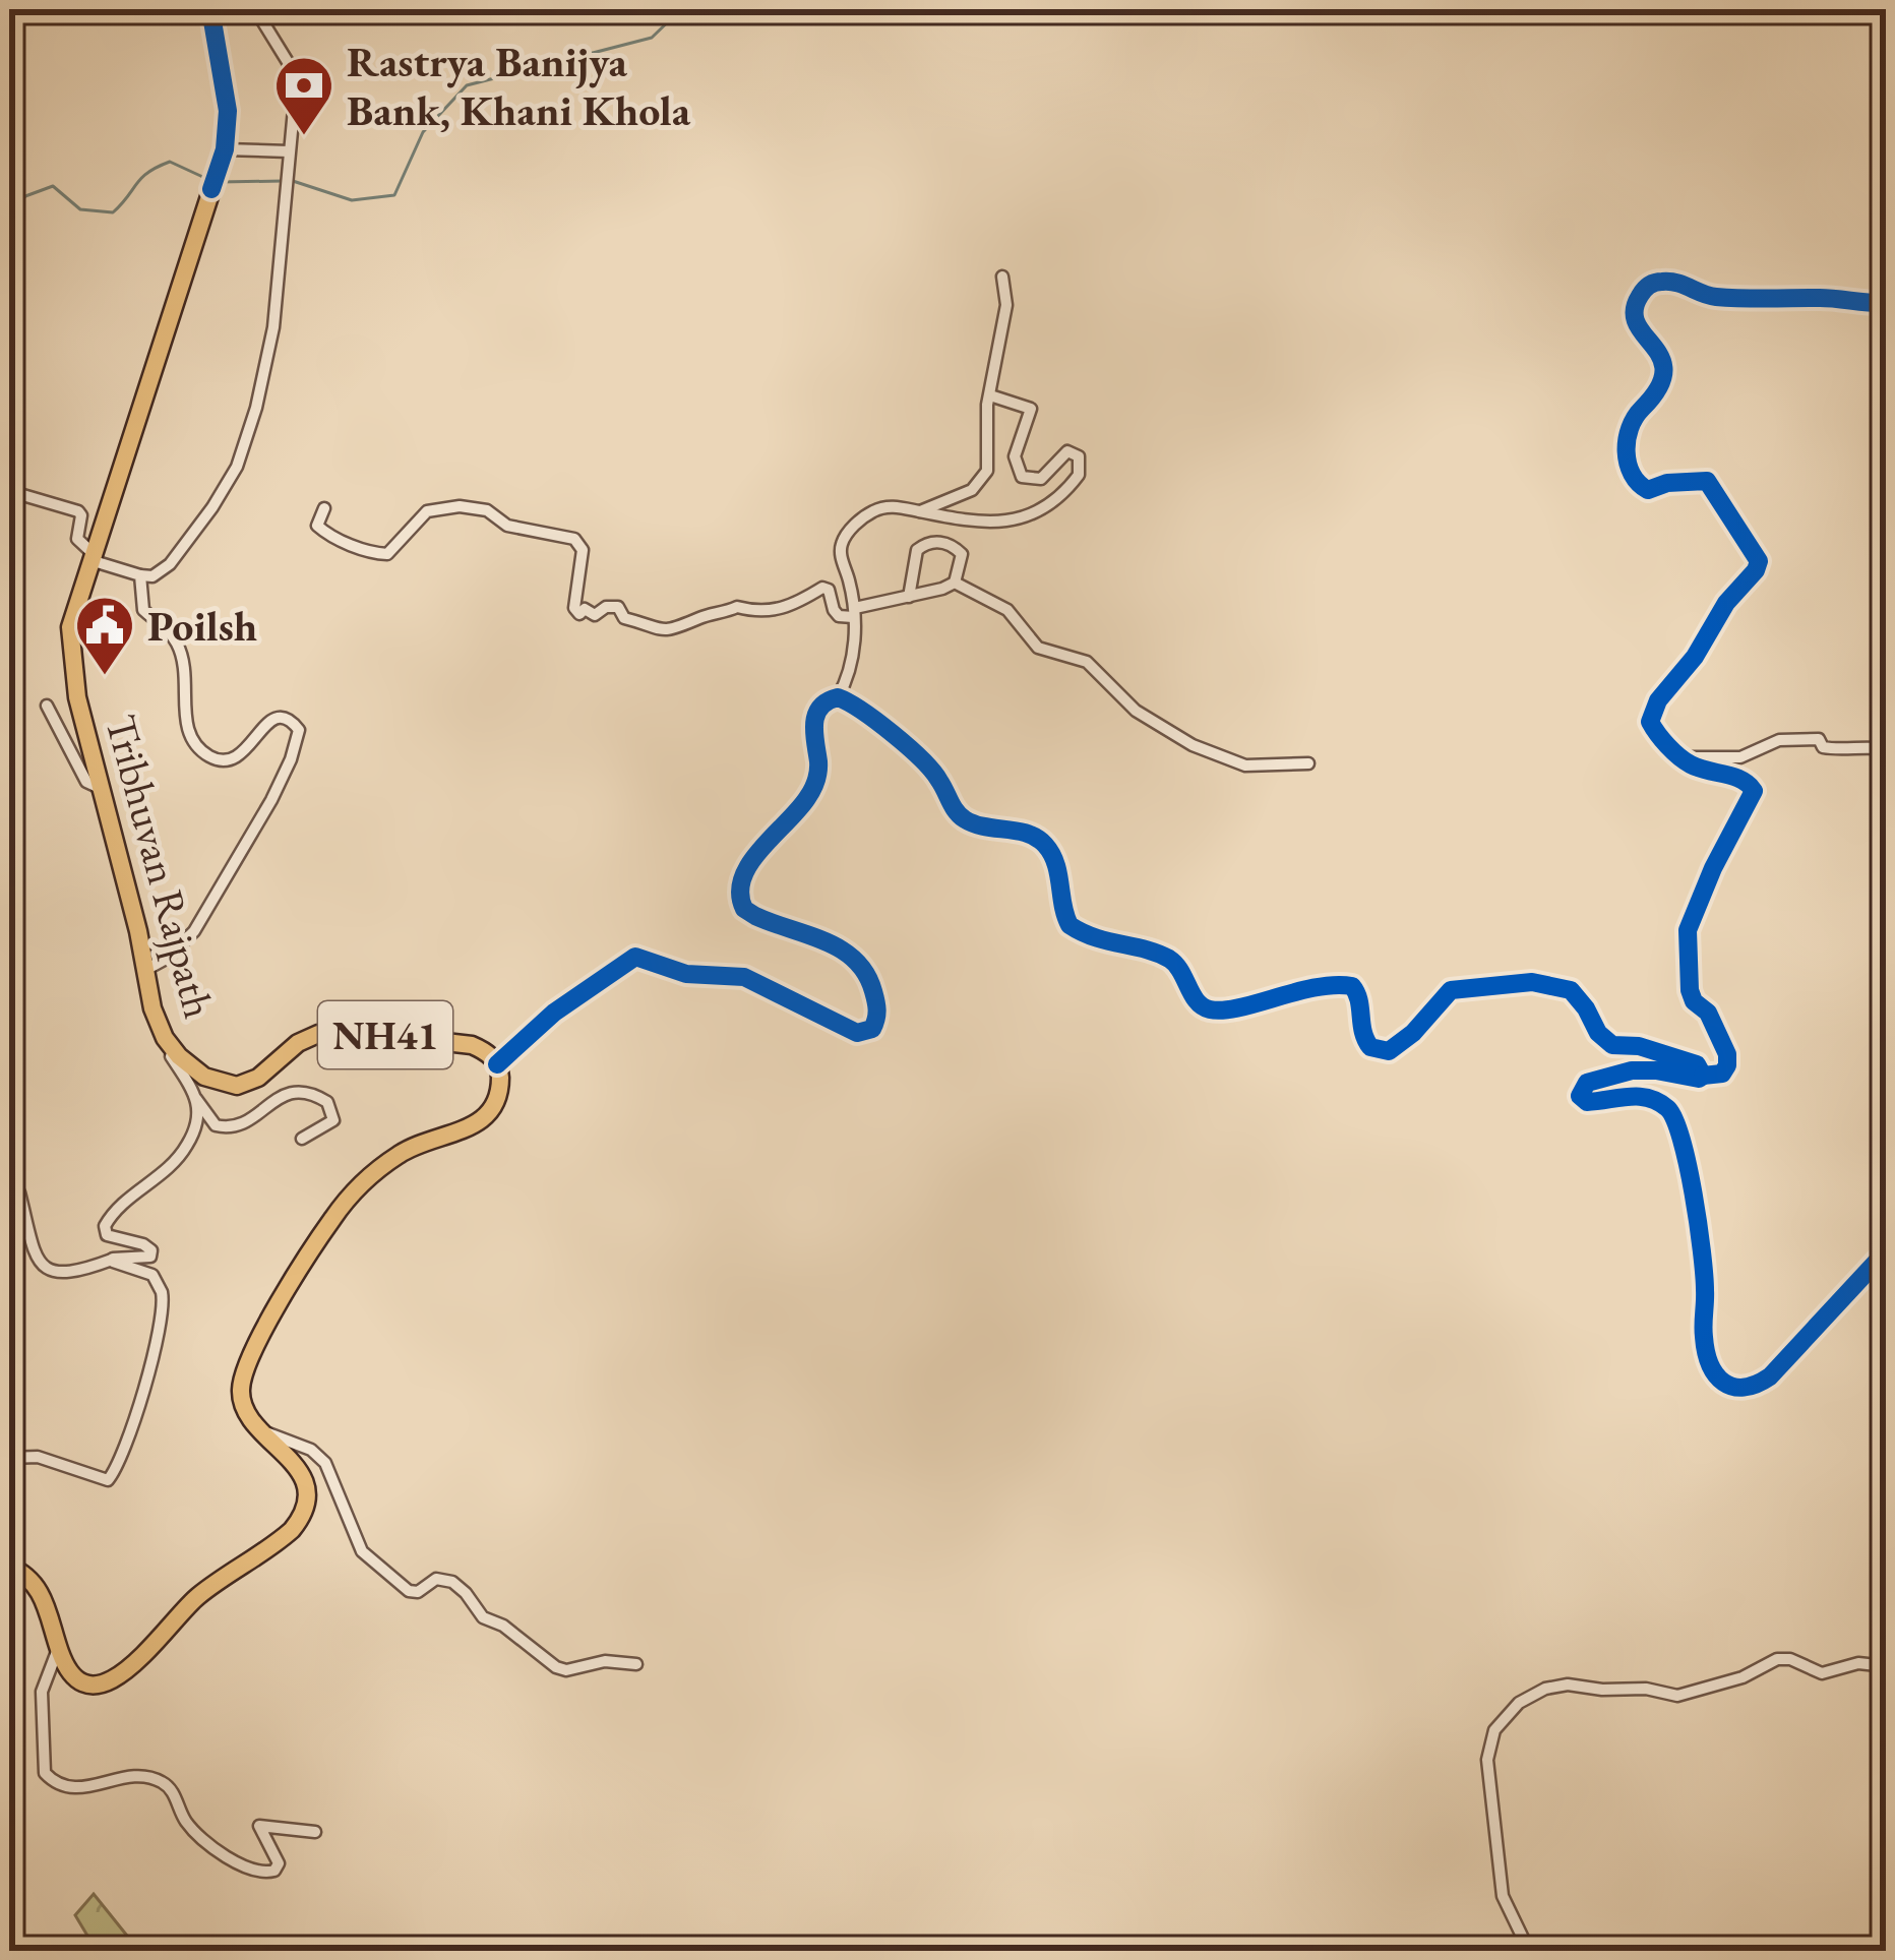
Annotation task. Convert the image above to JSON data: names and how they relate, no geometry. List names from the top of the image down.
{
  "streets": {
    "highway": ["Tribhuvan Rajpath", "NH41"]
  },
  "crossings": [
    ["Tribhuvan Rajpath", "NH41"]
  ],
  "places": {
    "bank": ["Rastrya Banijya Bank, Khani Khola"],
    "public building": ["Poilsh"]
  }
}
